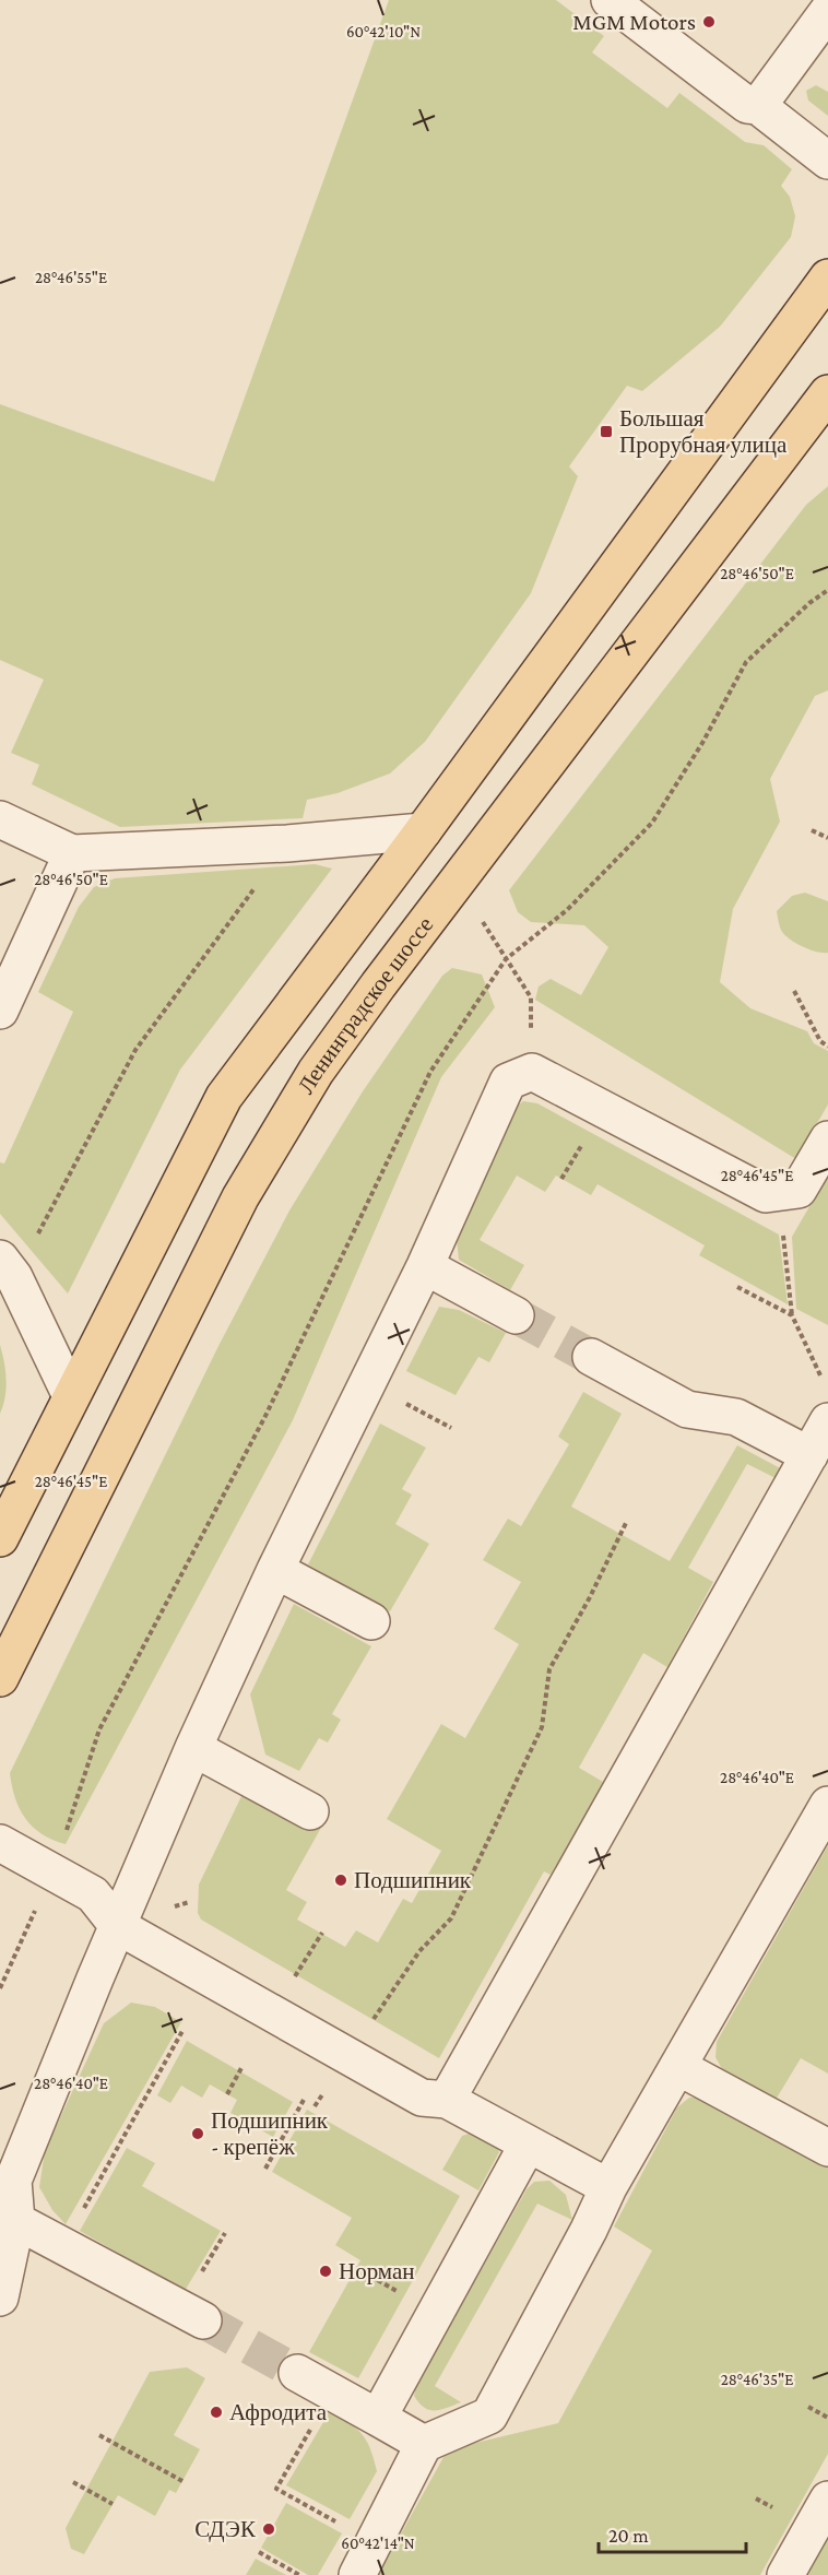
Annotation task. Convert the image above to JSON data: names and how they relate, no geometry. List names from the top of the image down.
{
  "streets": {
    "main road": ["Ленинградское шоссе"]
  },
  "places": {
    "other": [
      "MGM Motors",
      "Подшипник",
      "Подшипник - крепёж",
      "Норман",
      "Афродита",
      "СДЭК"
    ],
    "transit": ["Большая Прорубная улица"]
  },
  "scale_bar": "20 m",
  "coordinates": [
    "60°42'10\"N",
    "28°46'55\"E",
    "28°46'50\"E",
    "28°46'45\"E",
    "28°46'40\"E",
    "28°46'35\"E",
    "60°42'14\"N"
  ]
}
